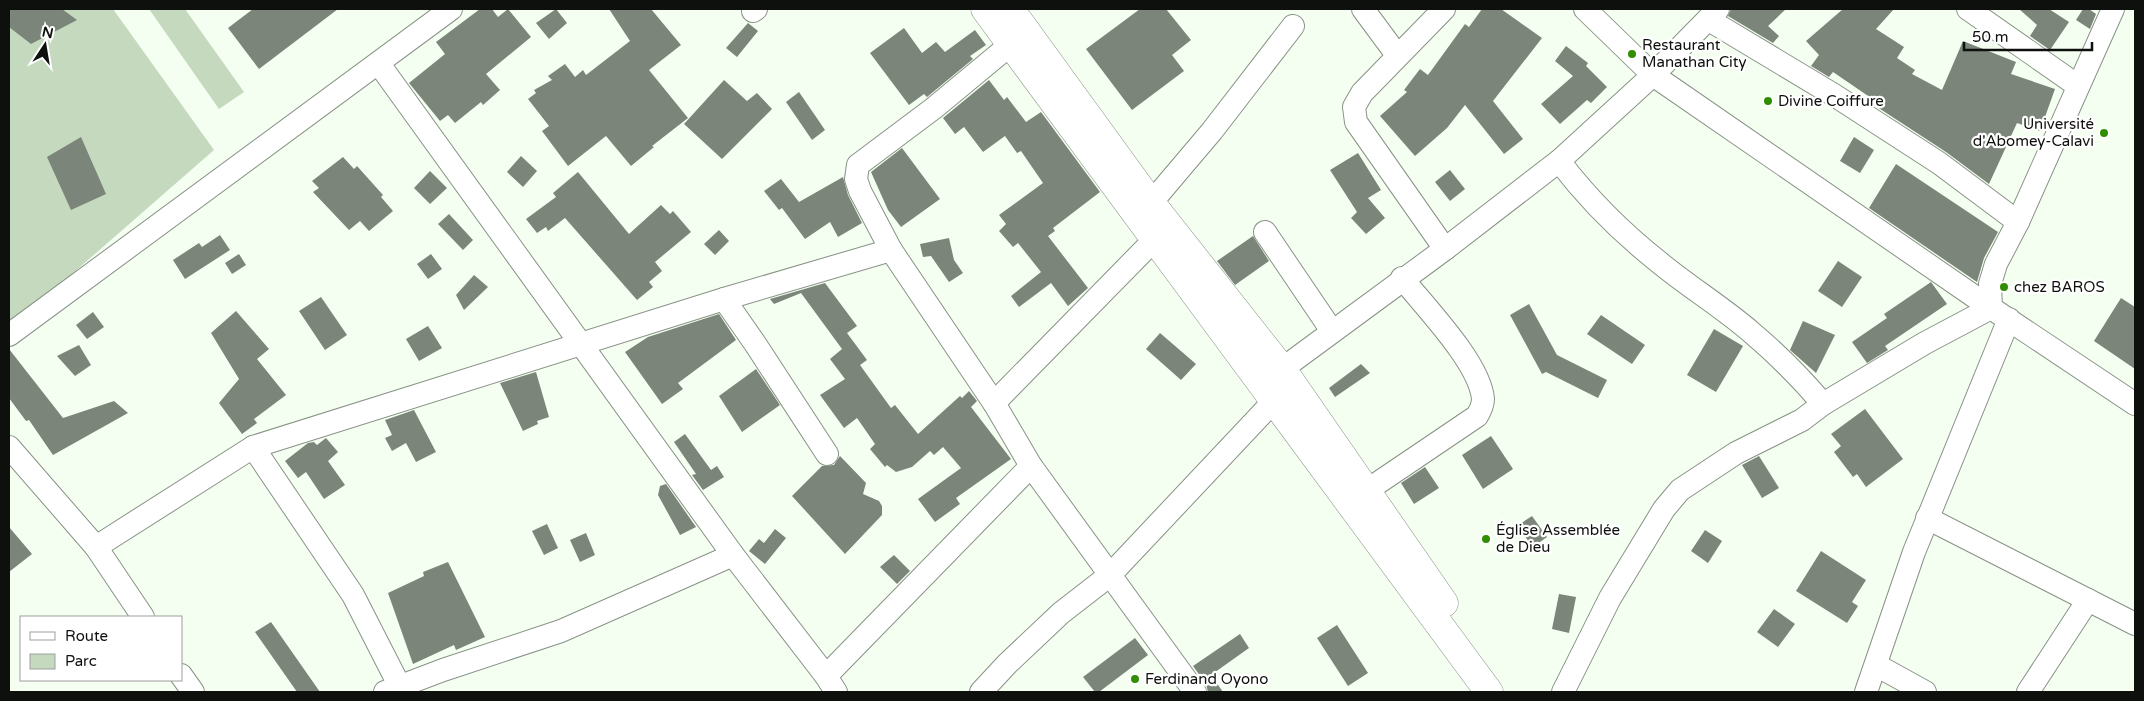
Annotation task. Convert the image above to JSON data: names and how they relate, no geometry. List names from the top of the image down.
{
  "places": [
    "Restaurant Manathan City",
    "Divine Coiffure",
    "Université d'Abomey-Calavi",
    "chez BAROS",
    "Église Assemblée de Dieu",
    "Ferdinand Oyono"
  ],
  "legend": ["Route", "Parc"],
  "scale_bar": "50 m",
  "north": "top"
}
